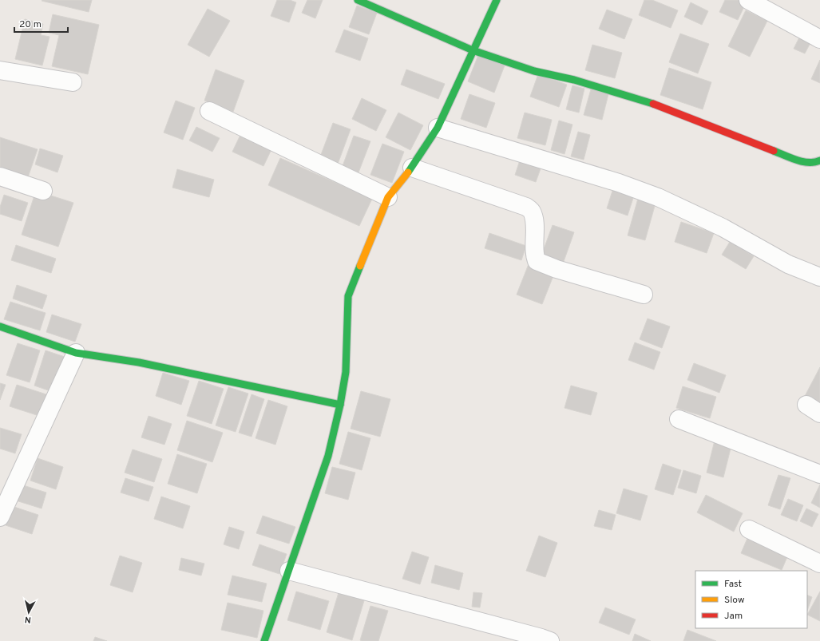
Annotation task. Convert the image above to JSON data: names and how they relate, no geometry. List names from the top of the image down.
{
  "legend": ["Fast", "Slow", "Jam"],
  "scale_bar": "20 m",
  "north": "bottom"
}
